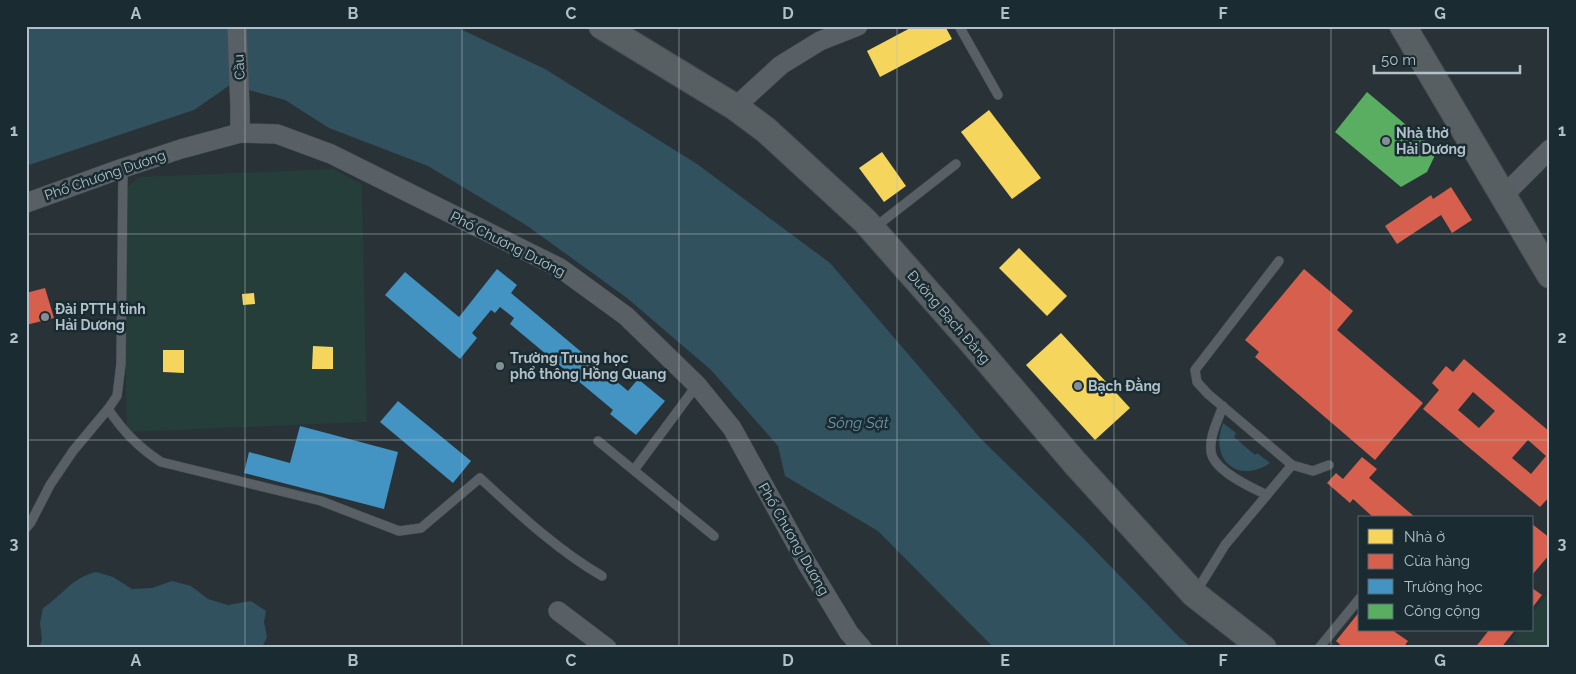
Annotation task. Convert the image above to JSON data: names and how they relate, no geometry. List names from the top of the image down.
{
  "streets": {
    "main road": ["Đường Bạch Đằng"],
    "street": ["Cầu", "Phố Chương Dương"]
  },
  "crossings": [
    ["Cầu", "Phố Chương Dương"]
  ],
  "water": ["Sông Sặt"],
  "places": [
    "Nhà thờ Hải Dương",
    "Đài PTTH tỉnh Hải Dương",
    "Trường Trung học phổ thông Hồng Quang",
    "Bạch Đằng"
  ],
  "legend": [
    "Nhà ở",
    "Cửa hàng",
    "Trường học",
    "Công cộng"
  ],
  "scale_bar": "50 m",
  "grid": {
    "columns": [
      "A",
      "B",
      "C",
      "D",
      "E",
      "F",
      "G"
    ],
    "rows": ["1", "2", "3"]
  }
}
